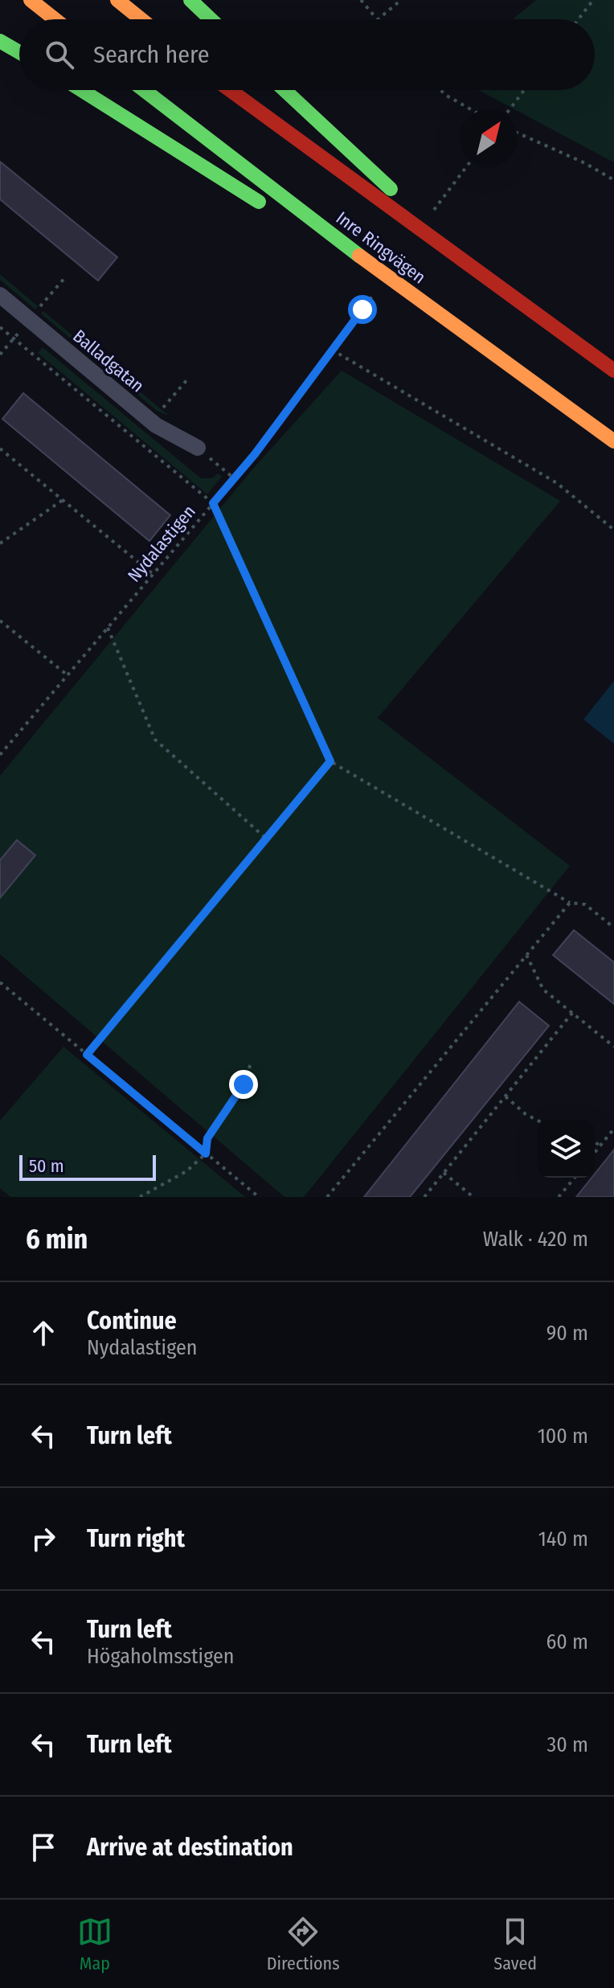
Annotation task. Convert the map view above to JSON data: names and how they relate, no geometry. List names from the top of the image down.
{
  "streets": {
    "highway": ["Inre Ringvägen"],
    "street": ["Balladgatan"],
    "path": ["Nydalastigen"]
  },
  "scale_bar": "50 m",
  "north": "top right",
  "page": {
    "search": "Search here",
    "scale": "50 m",
    "heading": ["6 min", "Walk · 420 m"],
    "list": [
      ["Continue", "Nydalastigen", "90 m"],
      ["Turn left", "100 m"],
      ["Turn right", "140 m"],
      ["Turn left", "Högaholmsstigen", "60 m"],
      ["Turn left", "30 m"],
      "Arrive at destination"
    ],
    "nav": ["Map", "Directions", "Saved"]
  }
}
